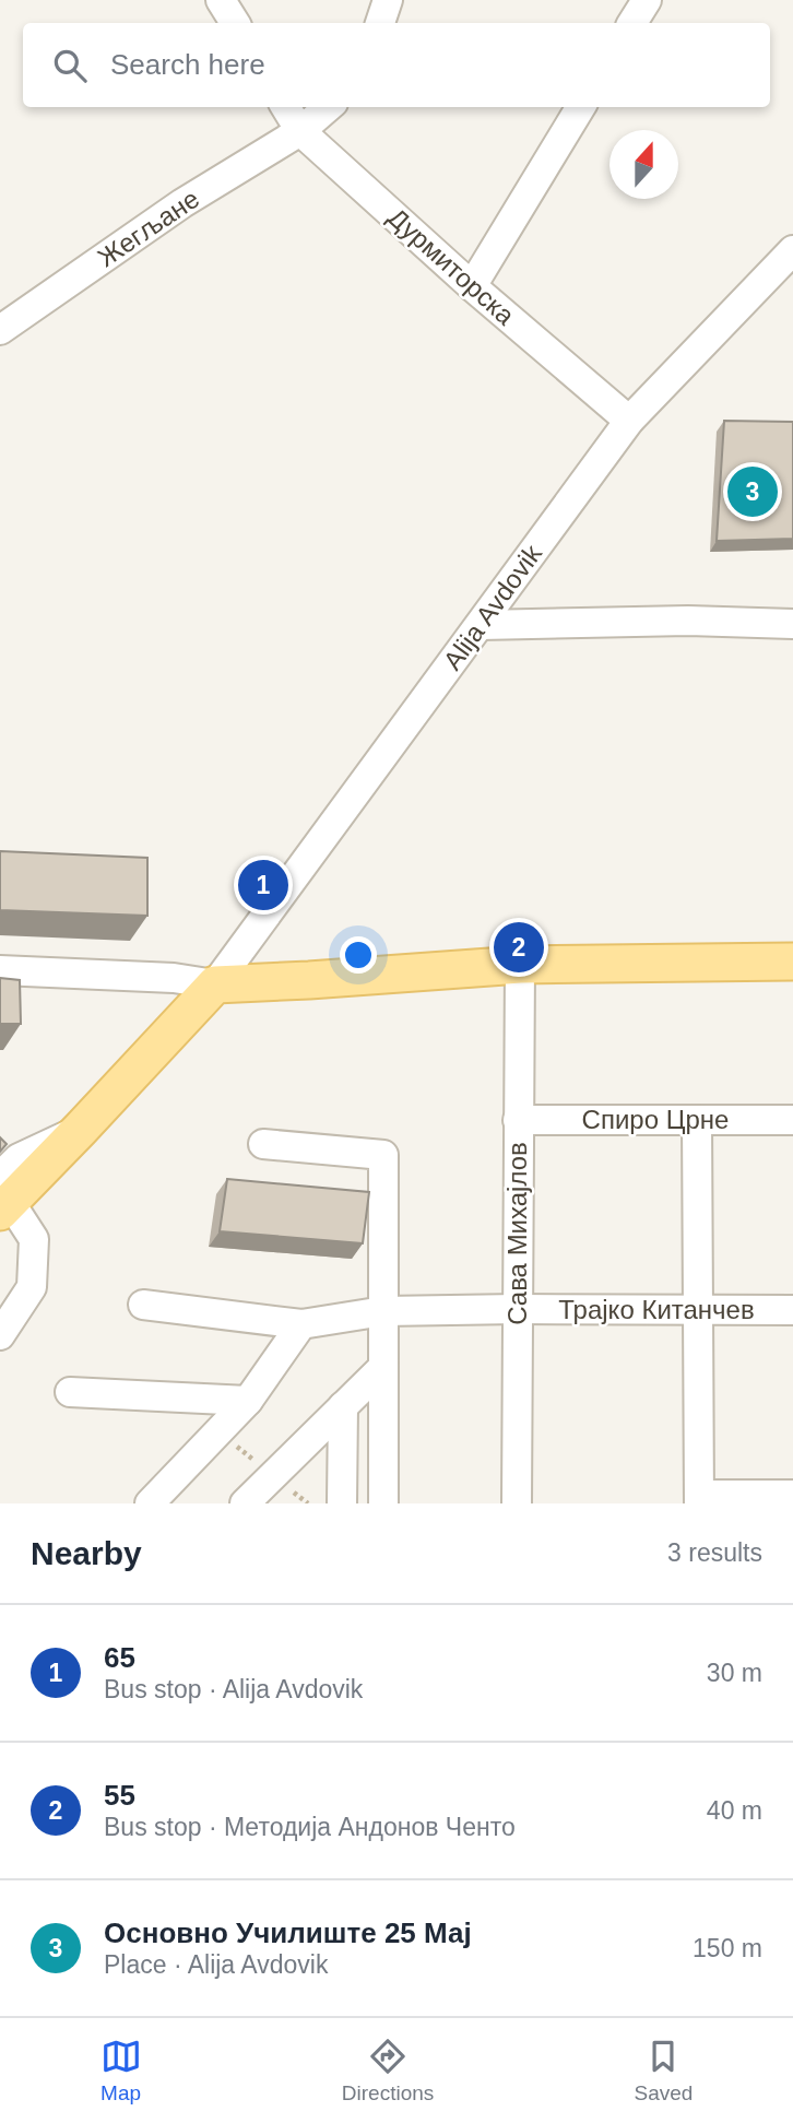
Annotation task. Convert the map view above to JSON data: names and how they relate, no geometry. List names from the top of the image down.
{
  "streets": {
    "street": [
      "Жегљане",
      "Дурмиторска",
      "Alija Avdovik",
      "Спиро Црне",
      "Сава Михајлов",
      "Трајко Китанчев"
    ]
  },
  "crossings": [
    ["Жегљане", "Дурмиторска"],
    ["Дурмиторска", "Alija Avdovik"],
    ["Спиро Црне", "Сава Михајлов"],
    ["Сава Михајлов", "Трајко Китанчев"]
  ],
  "north": "top",
  "page": {
    "search": "Search here",
    "pins": ["3", "1", "2"],
    "heading": ["Nearby", "3 results"],
    "list": [
      {
        "mark": "1",
        "name": "65",
        "note": "Bus stop · Alija Avdovik",
        "value": "30 m"
      },
      {
        "mark": "2",
        "name": "55",
        "note": "Bus stop · Методија Андонов Ченто",
        "value": "40 m"
      },
      {
        "mark": "3",
        "name": "Основно Училиште 25 Мај",
        "note": "Place · Alija Avdovik",
        "value": "150 m"
      }
    ],
    "nav": ["Map", "Directions", "Saved"]
  }
}
